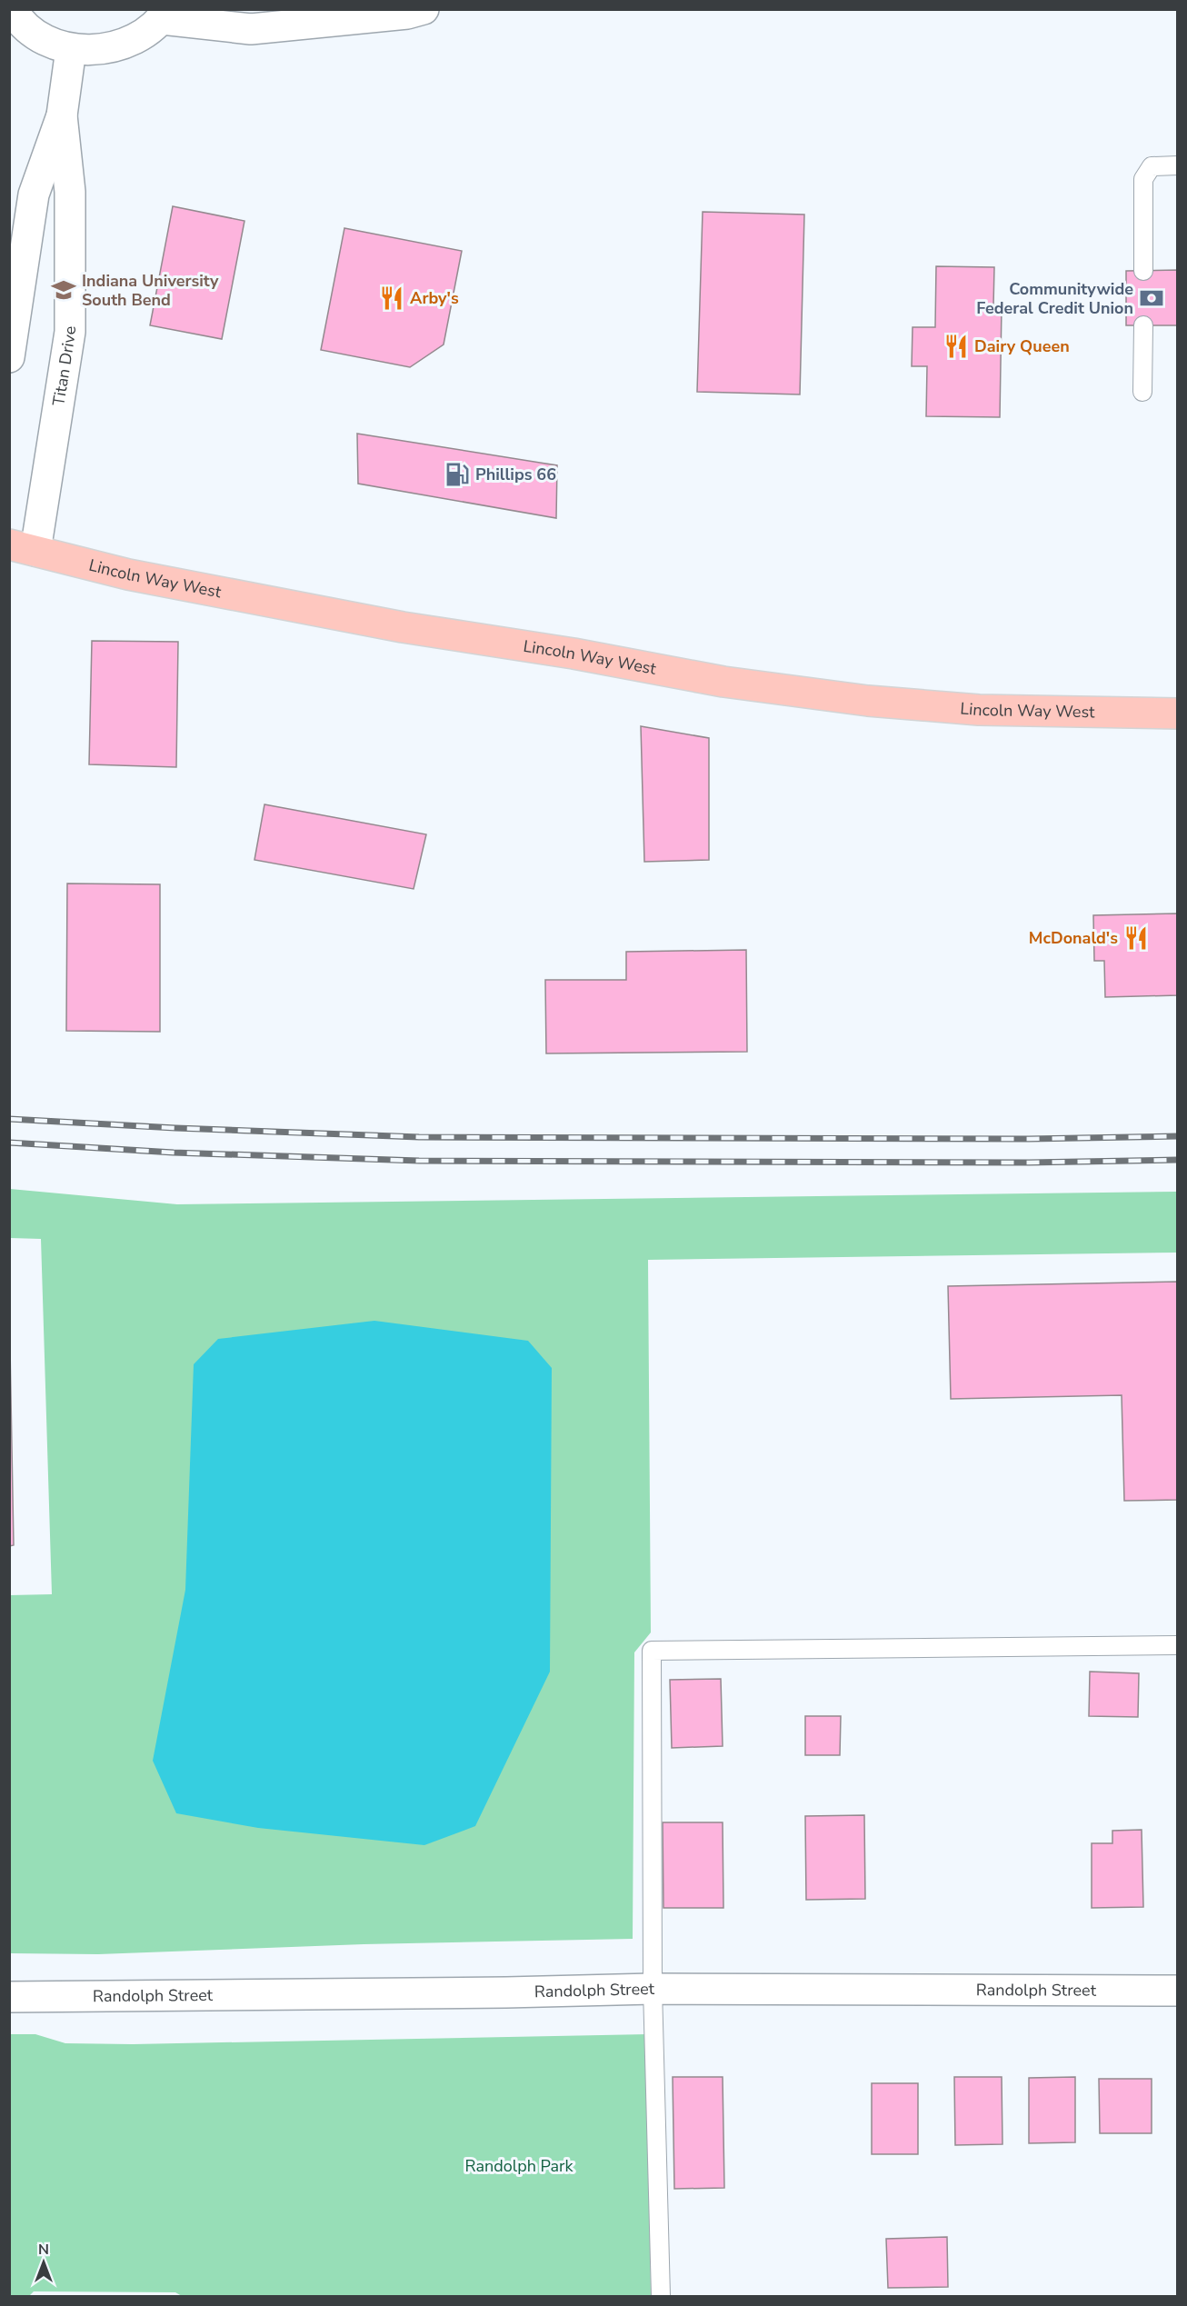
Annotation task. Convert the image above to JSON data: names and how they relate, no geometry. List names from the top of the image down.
{
  "streets": {
    "main road": ["Lincoln Way West"],
    "street": ["Titan Drive", "Randolph Street"]
  },
  "crossings": [
    ["Titan Drive", "Lincoln Way West"]
  ],
  "parks": ["Randolph Park"],
  "places": {
    "school or university": ["Indiana University South Bend"],
    "restaurant": ["Arby's", "Dairy Queen", "McDonald's"],
    "bank": ["Communitywide Federal Credit Union"],
    "fuel station": ["Phillips 66"]
  },
  "north": "top"
}
